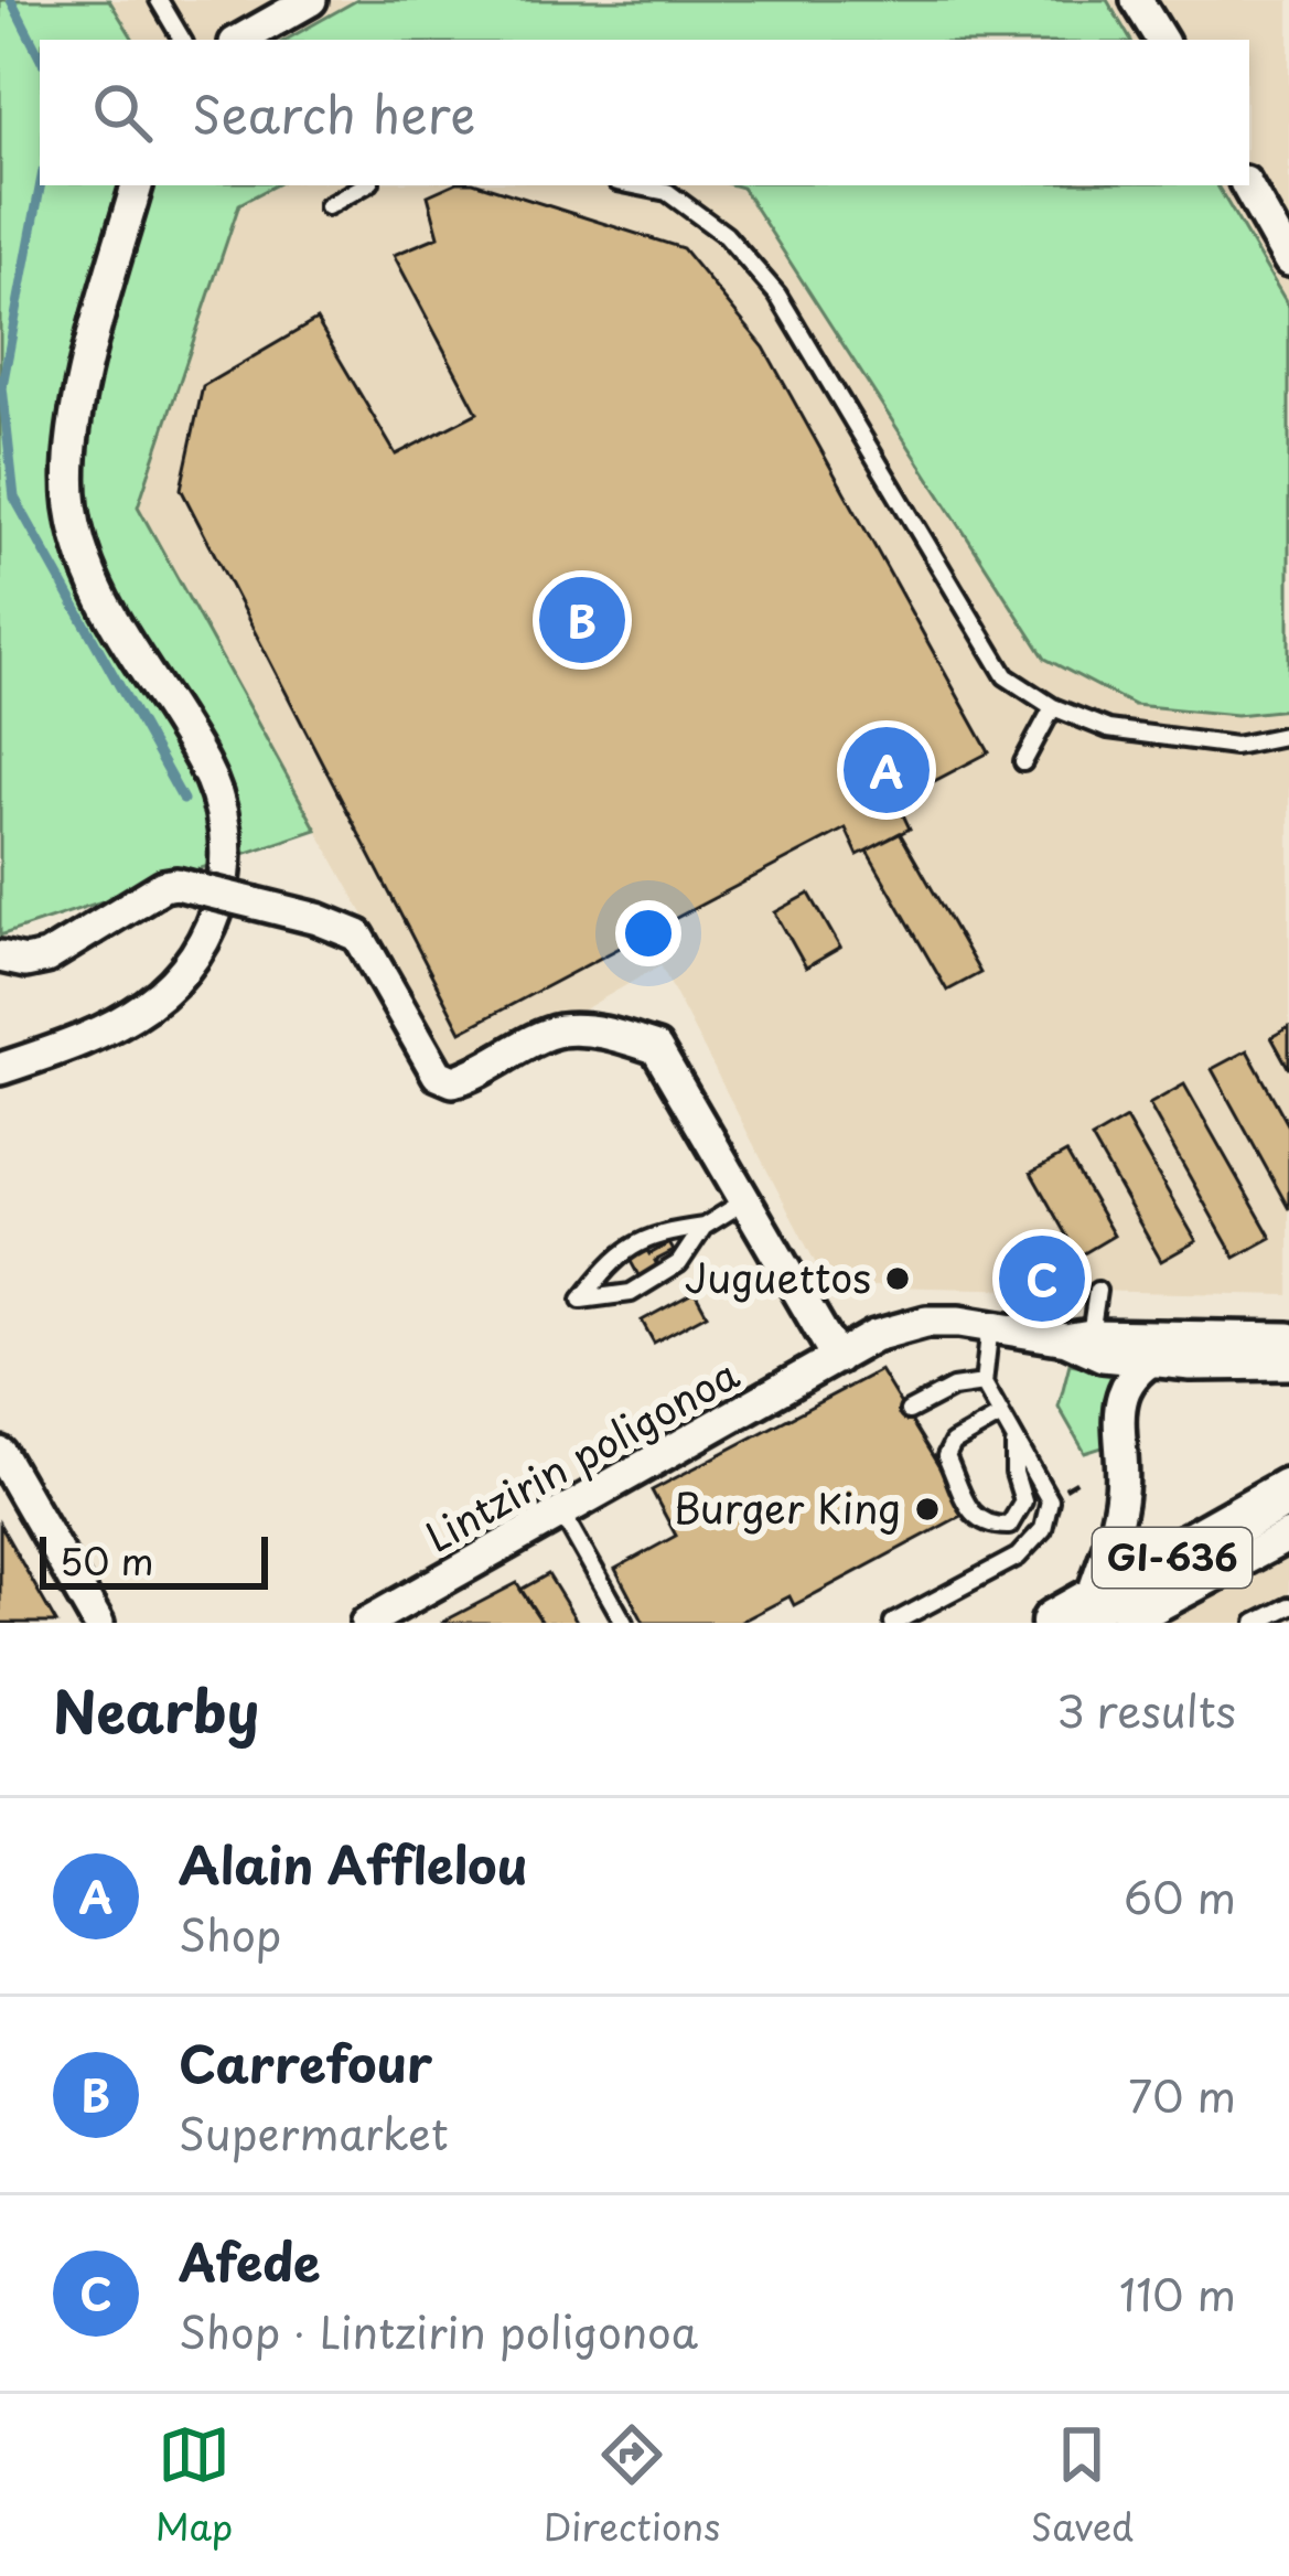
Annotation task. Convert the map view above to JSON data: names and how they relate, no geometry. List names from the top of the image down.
{
  "streets": {
    "main road": ["GI-636"],
    "street": ["Lintzirin poligonoa"]
  },
  "places": ["Juguettos", "Burger King"],
  "scale_bar": "50 m",
  "page": {
    "search": "Search here",
    "pins": ["B", "A", "C"],
    "scale": "50 m",
    "heading": ["Nearby", "3 results"],
    "list": [
      {
        "mark": "A",
        "name": "Alain Afflelou",
        "note": "Shop",
        "value": "60 m"
      },
      {
        "mark": "B",
        "name": "Carrefour",
        "note": "Supermarket",
        "value": "70 m"
      },
      {
        "mark": "C",
        "name": "Afede",
        "note": "Shop · Lintzirin poligonoa",
        "value": "110 m"
      }
    ],
    "nav": ["Map", "Directions", "Saved"]
  }
}
